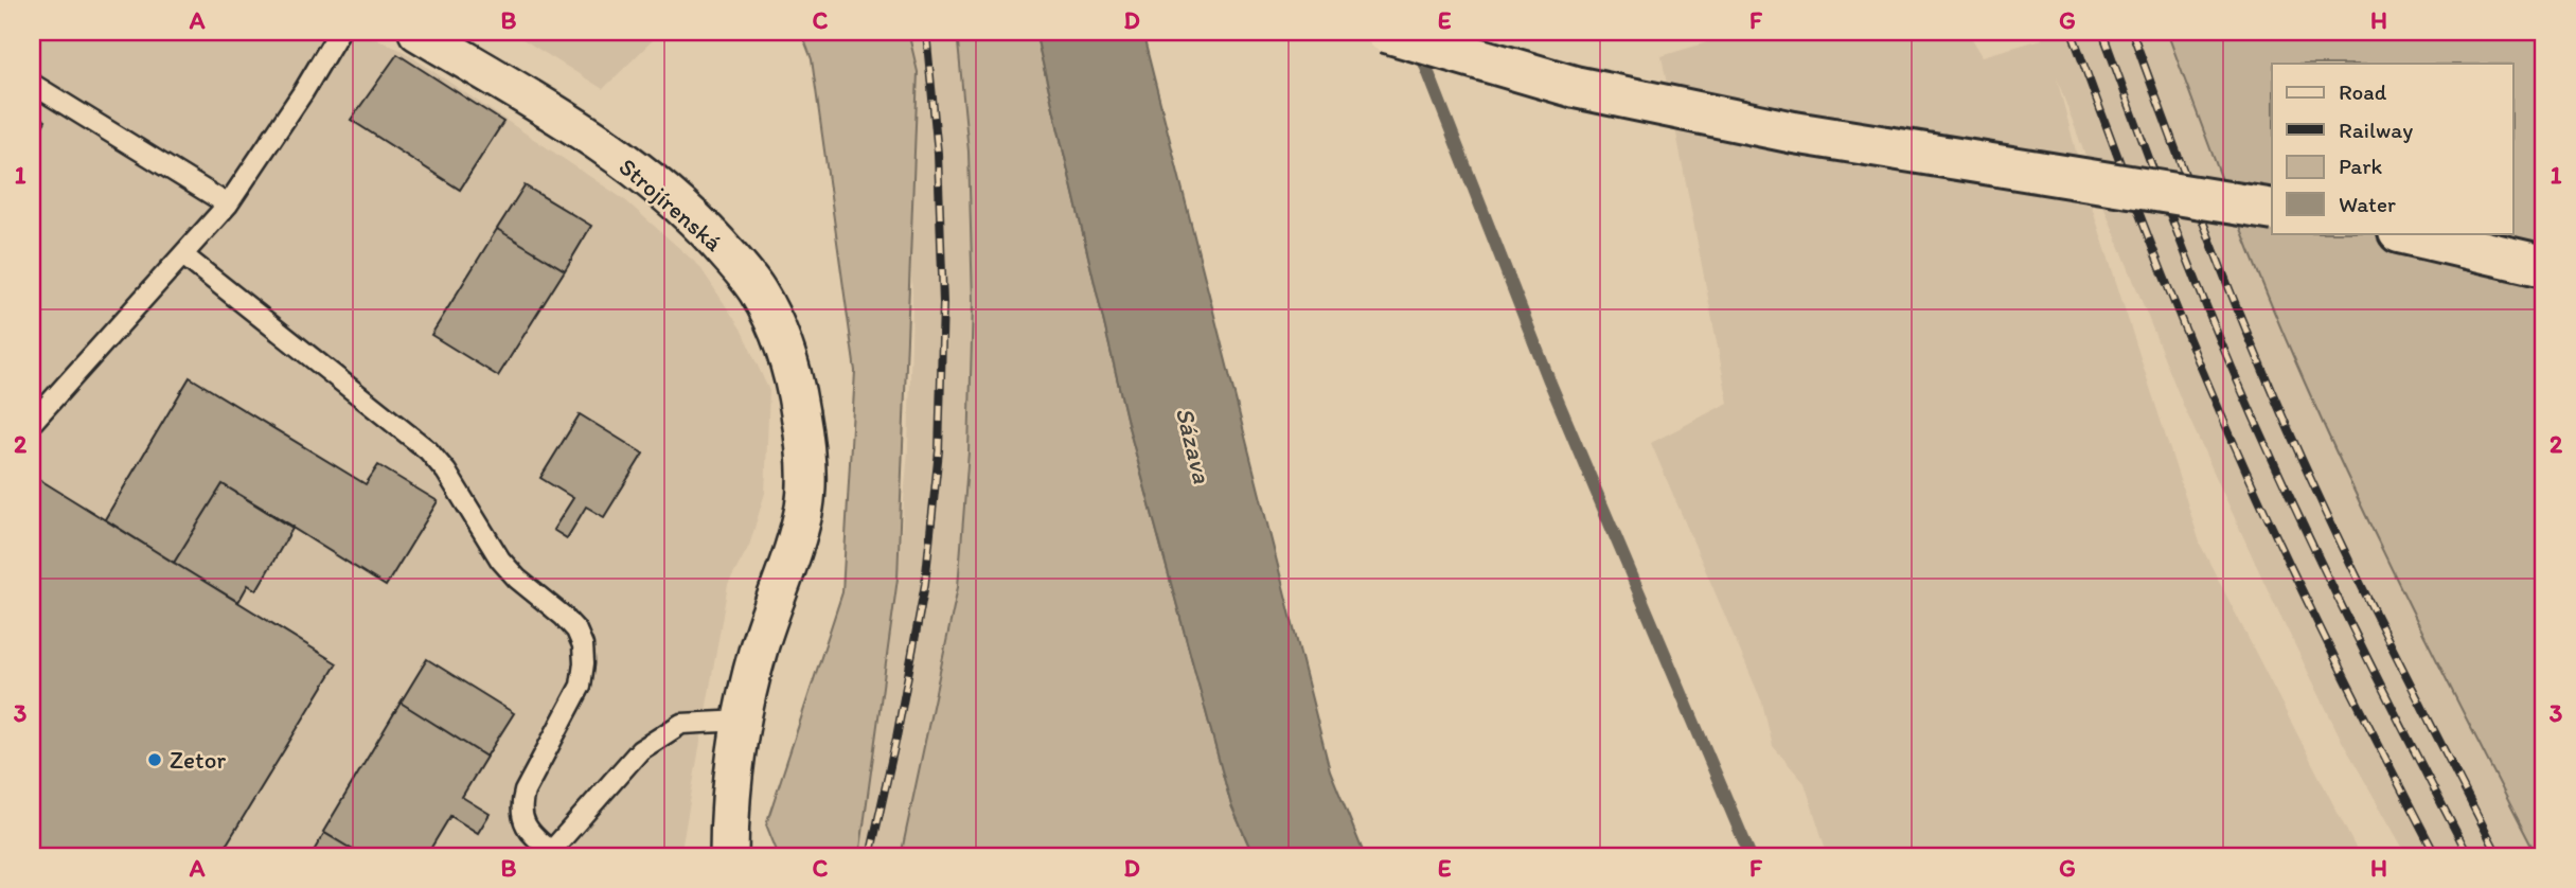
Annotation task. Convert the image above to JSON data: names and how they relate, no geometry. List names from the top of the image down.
{
  "streets": {
    "street": ["Strojírenská"]
  },
  "water": ["Sázava"],
  "places": ["Zetor"],
  "legend": [
    "Road",
    "Railway",
    "Park",
    "Water"
  ],
  "grid": {
    "columns": [
      "A",
      "B",
      "C",
      "D",
      "E",
      "F",
      "G",
      "H"
    ],
    "rows": ["1", "2", "3"]
  }
}
